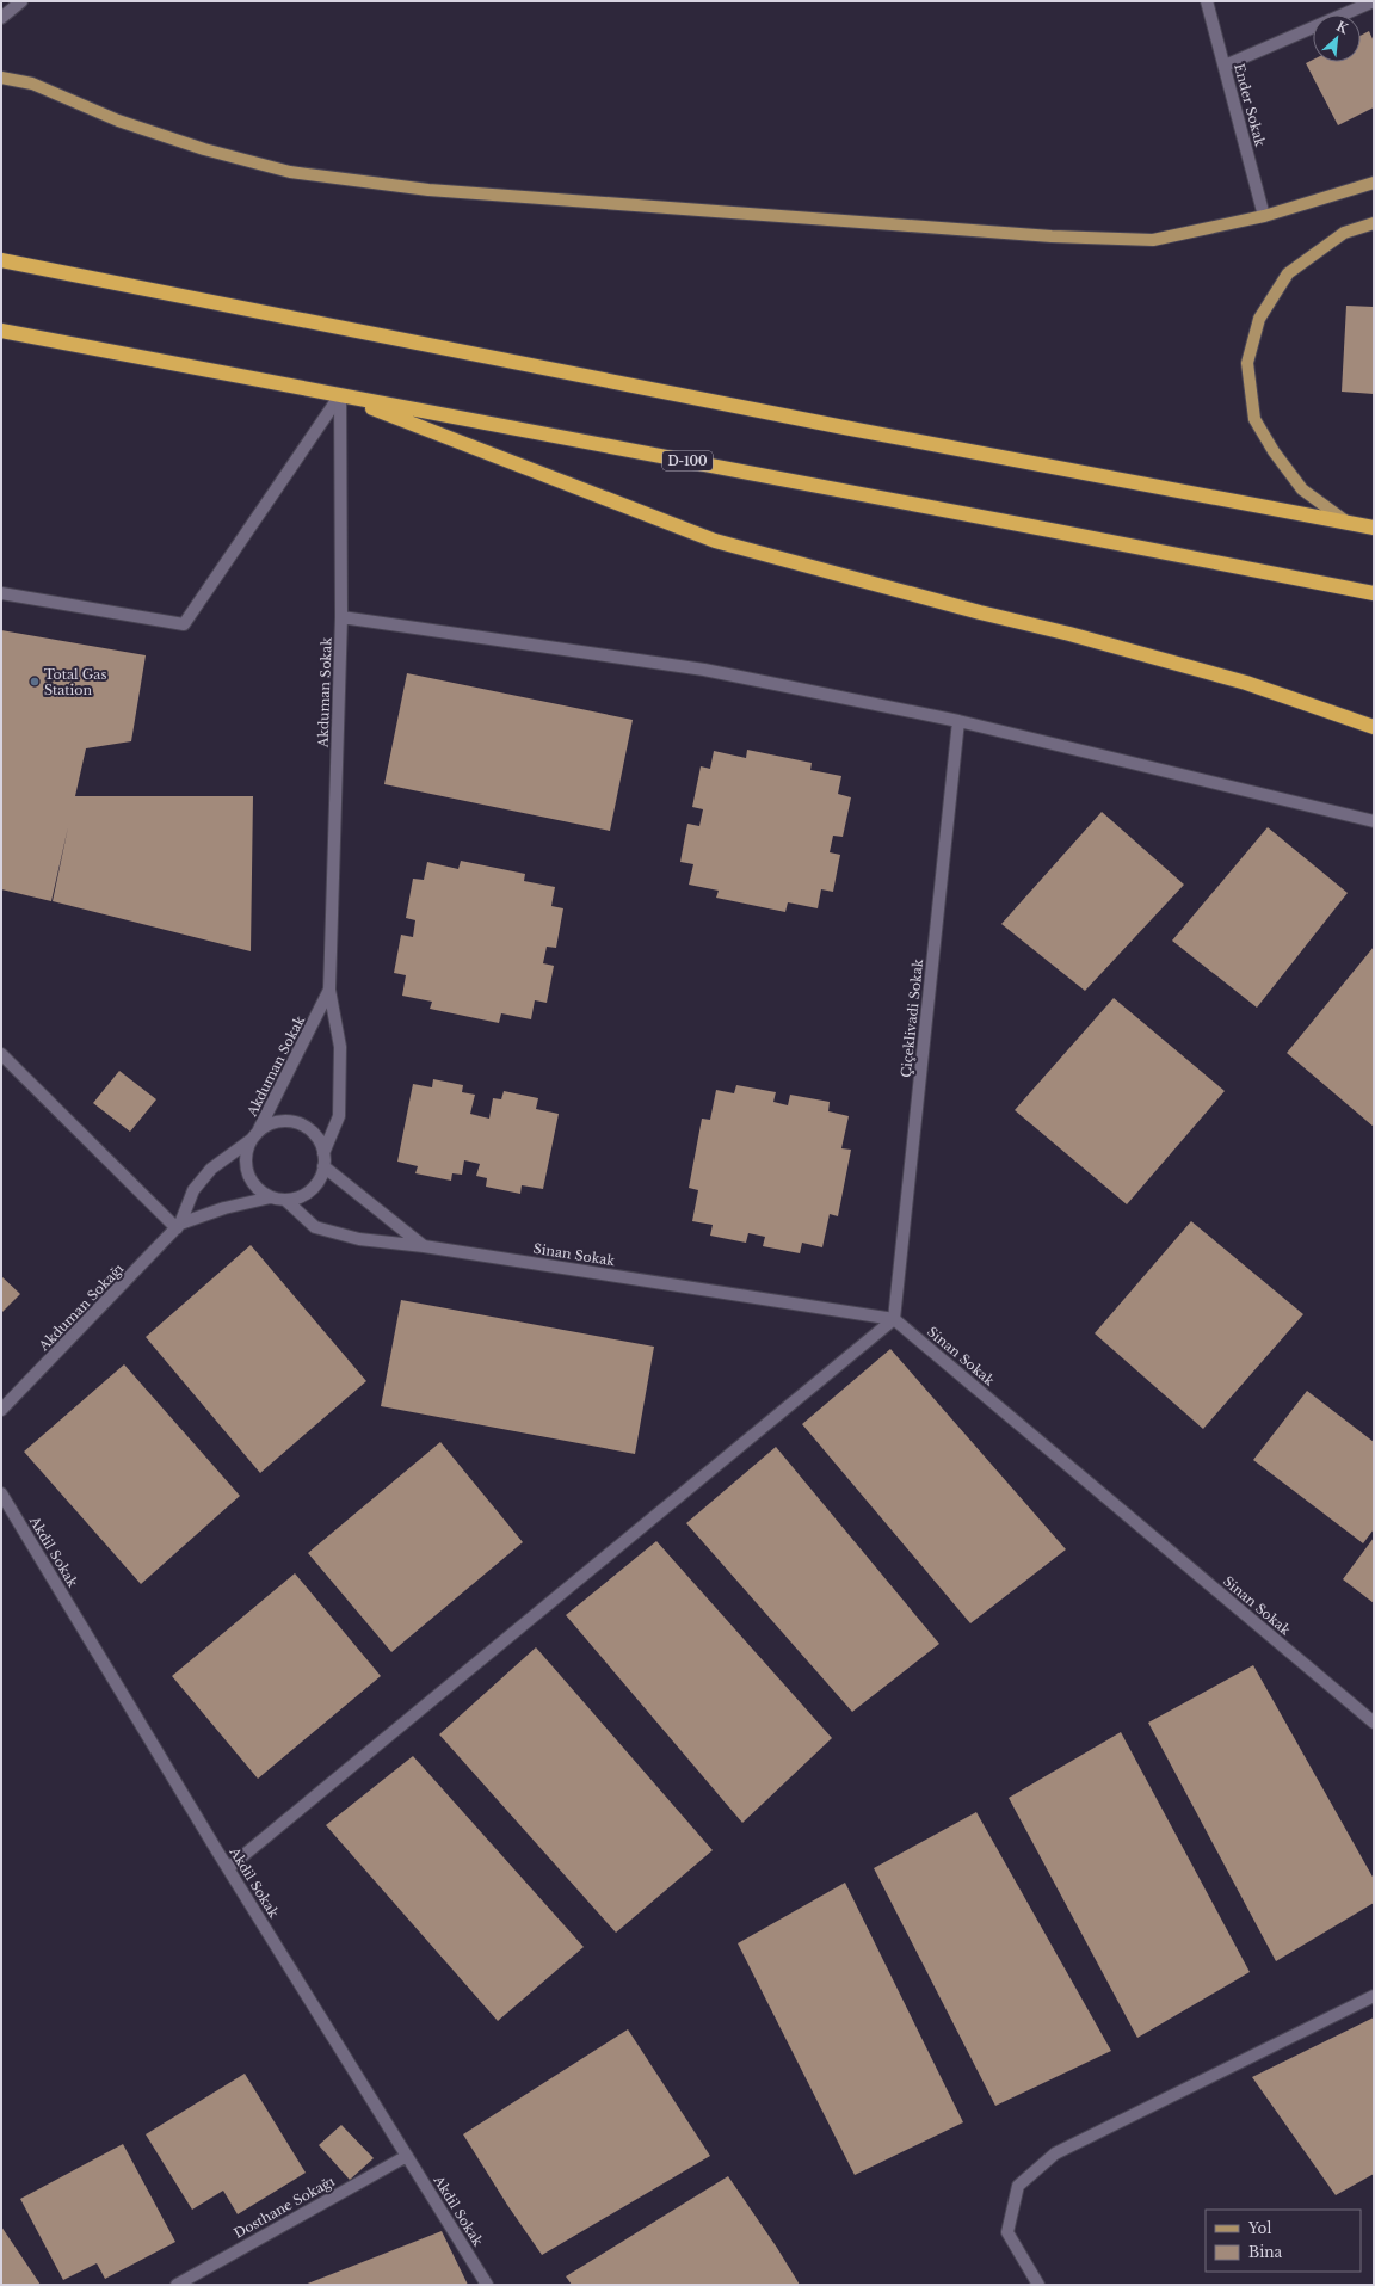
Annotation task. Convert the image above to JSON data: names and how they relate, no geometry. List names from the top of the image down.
{
  "streets": {
    "highway": ["D-100"],
    "street": [
      "Ender Sokak",
      "Akduman Sokak",
      "Çiçeklivadi Sokak",
      "Sinan Sokak",
      "Akduman Sokağı",
      "Akdil Sokak",
      "Dosthane Sokağı"
    ]
  },
  "crossings": [
    ["D-100", "Akduman Sokak"],
    ["Akduman Sokak", "Sinan Sokak"],
    ["Akduman Sokak", "Akduman Sokağı"],
    ["Çiçeklivadi Sokak", "Sinan Sokak"],
    ["Sinan Sokak", "Akduman Sokağı"],
    ["Akdil Sokak", "Dosthane Sokağı"]
  ],
  "places": ["Total Gas Station"],
  "legend": ["Yol", "Bina"],
  "north": "top right"
}
